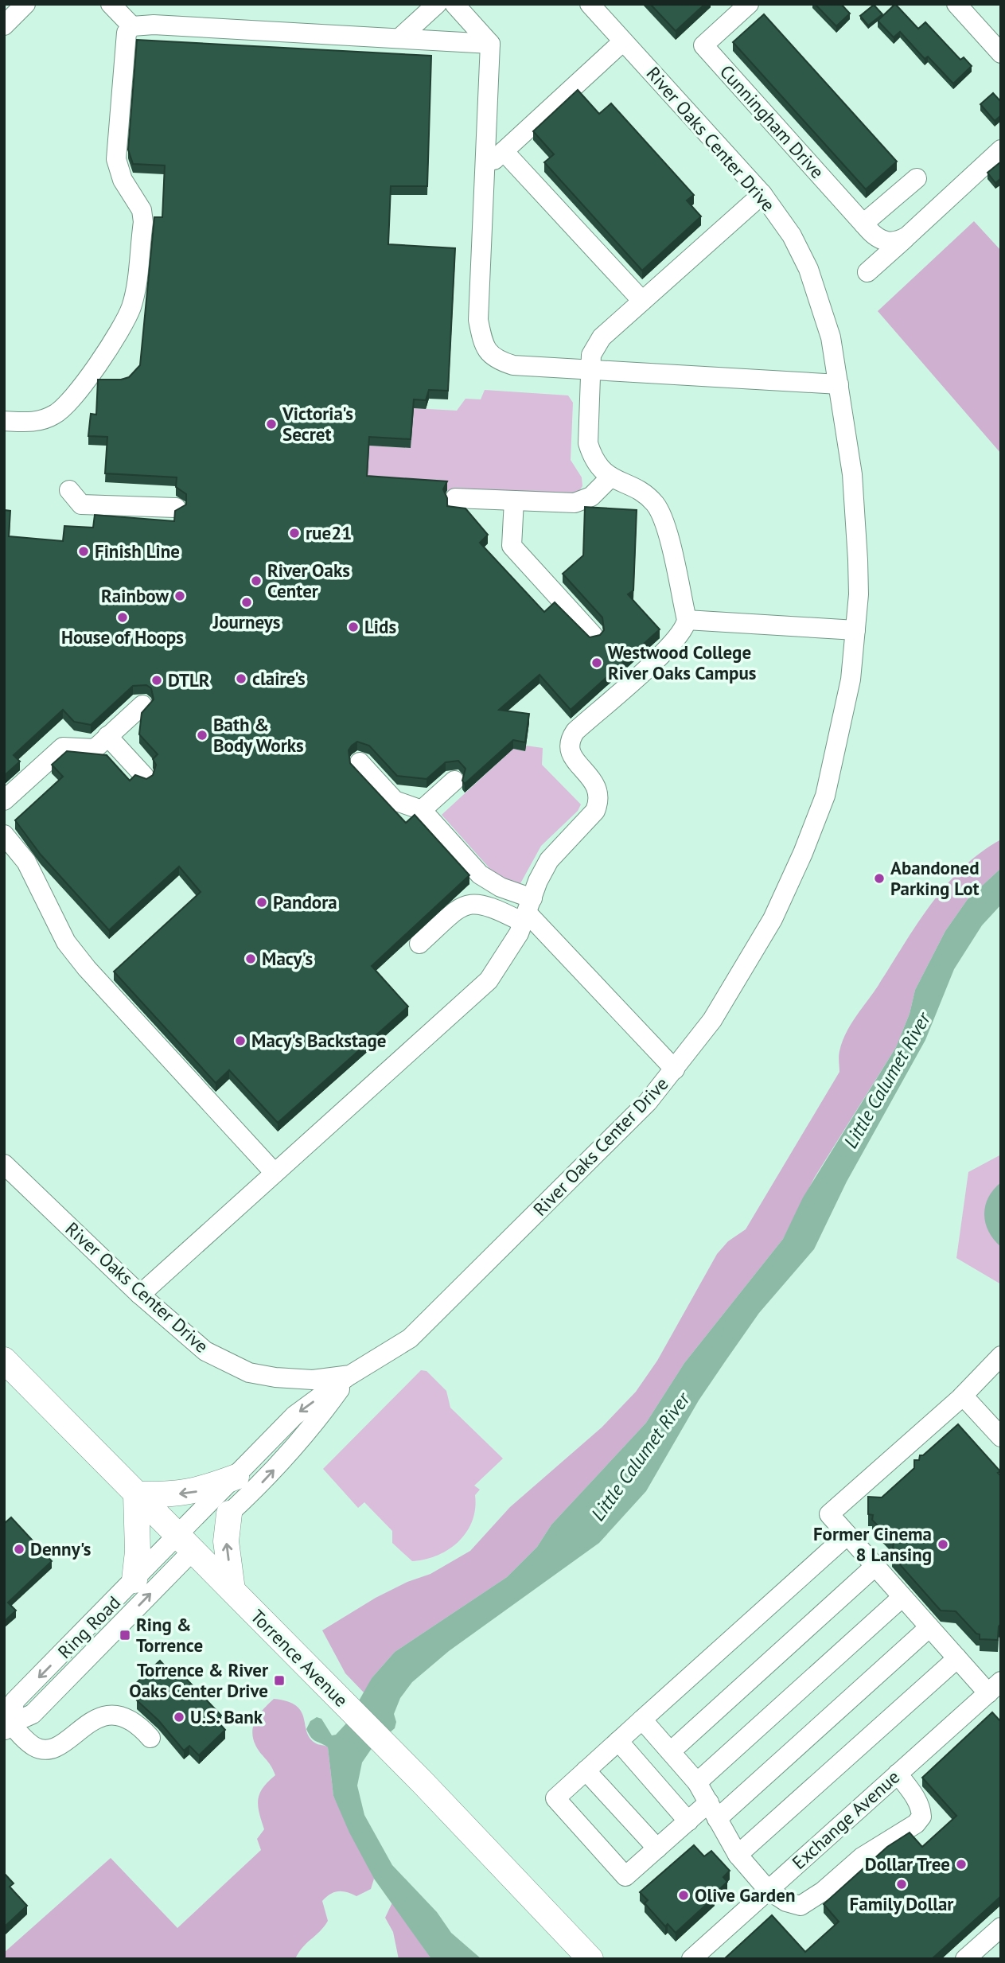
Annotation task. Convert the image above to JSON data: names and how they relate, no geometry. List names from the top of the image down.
{
  "streets": {
    "main road": ["Torrence Avenue"],
    "street": [
      "Cunningham Drive",
      "River Oaks Center Drive",
      "Ring Road",
      "Exchange Avenue"
    ]
  },
  "crossings": [
    ["Ring Road", "Torrence Avenue"]
  ],
  "water": ["Little Calumet River"],
  "places": {
    "other": [
      "Victoria's Secret",
      "rue21",
      "Finish Line",
      "River Oaks Center",
      "Rainbow",
      "Journeys",
      "House of Hoops",
      "Lids",
      "Westwood College River Oaks Campus",
      "claire's",
      "DTLR",
      "Bath & Body Works",
      "Abandoned Parking Lot",
      "Pandora",
      "Macy's",
      "Macy's Backstage",
      "Former Cinema 8 Lansing",
      "Denny's",
      "U.S. Bank",
      "Dollar Tree",
      "Family Dollar",
      "Olive Garden"
    ],
    "transit": ["Ring & Torrence", "Torrence & River Oaks Center Drive"]
  }
}
